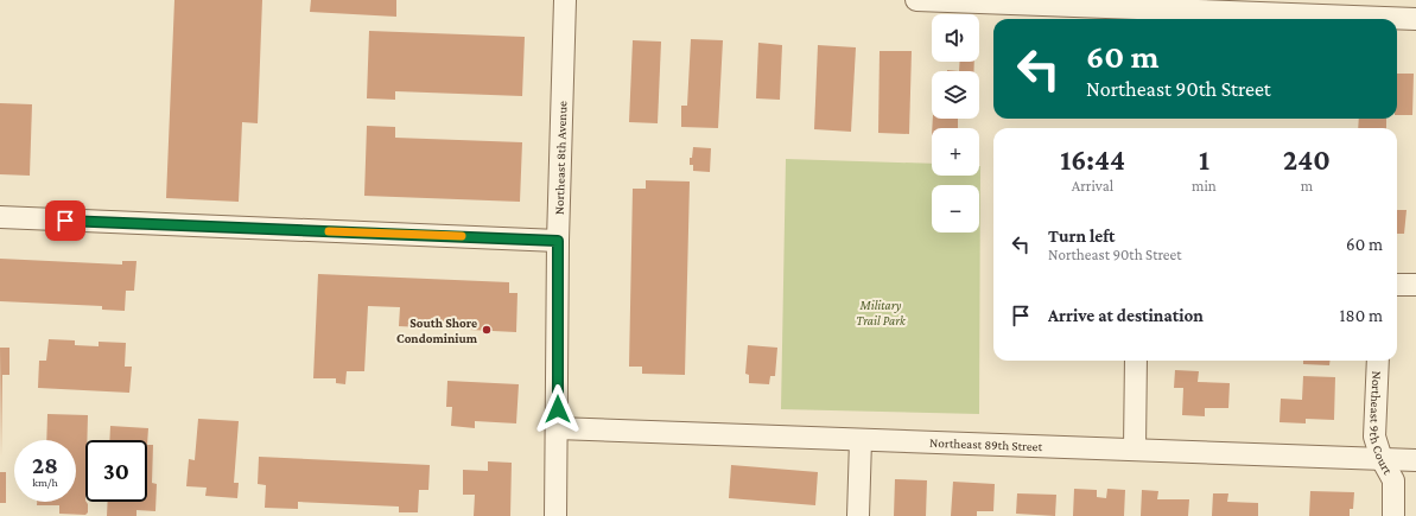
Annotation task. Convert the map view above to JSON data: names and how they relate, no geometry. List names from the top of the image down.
{
  "streets": {
    "street": ["Northeast 8th Avenue", "Northeast 9th Court", "Northeast 89th Street"]
  },
  "crossings": [
    ["Northeast 8th Avenue", "Northeast 89th Street"],
    ["Northeast 9th Court", "Northeast 89th Street"]
  ],
  "parks": ["Military Trail Park"],
  "places": ["South Shore Condominium"],
  "page": {
    "map_buttons": ["+", "−"],
    "turn": ["60 m", "Northeast 90th Street"],
    "eta": [
      "16:44",
      "Arrival",
      "1",
      "min",
      "240",
      "m"
    ],
    "list": [
      {
        "name": "Turn left",
        "note": "Northeast 90th Street",
        "value": "60 m"
      },
      {
        "name": "Arrive at destination",
        "value": "180 m"
      }
    ],
    "speed": "28 km/h",
    "limit": "30"
  }
}
